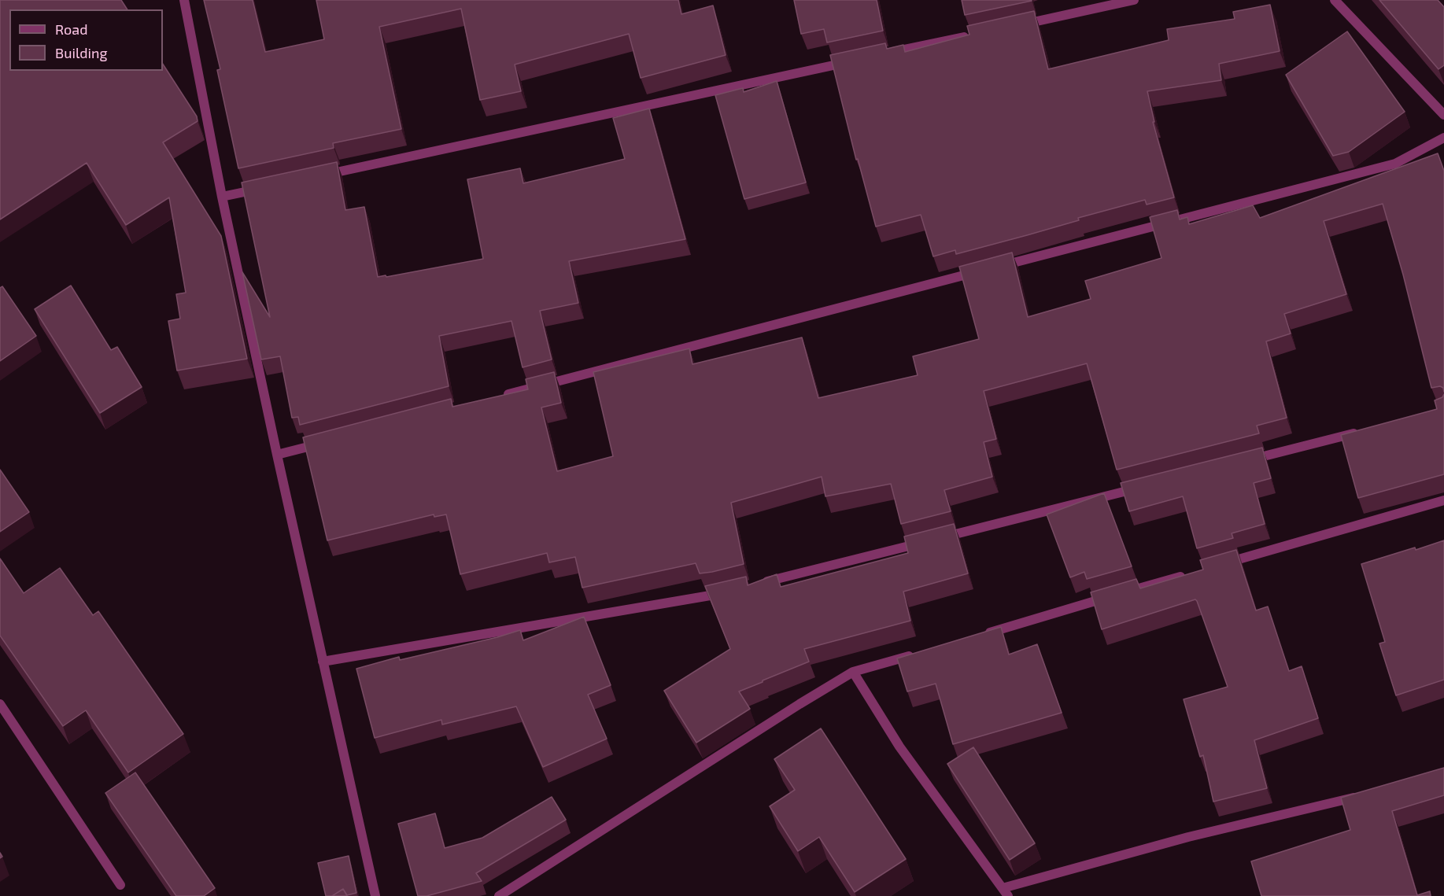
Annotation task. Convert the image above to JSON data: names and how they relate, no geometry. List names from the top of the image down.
{
  "legend": ["Road", "Building"]
}
